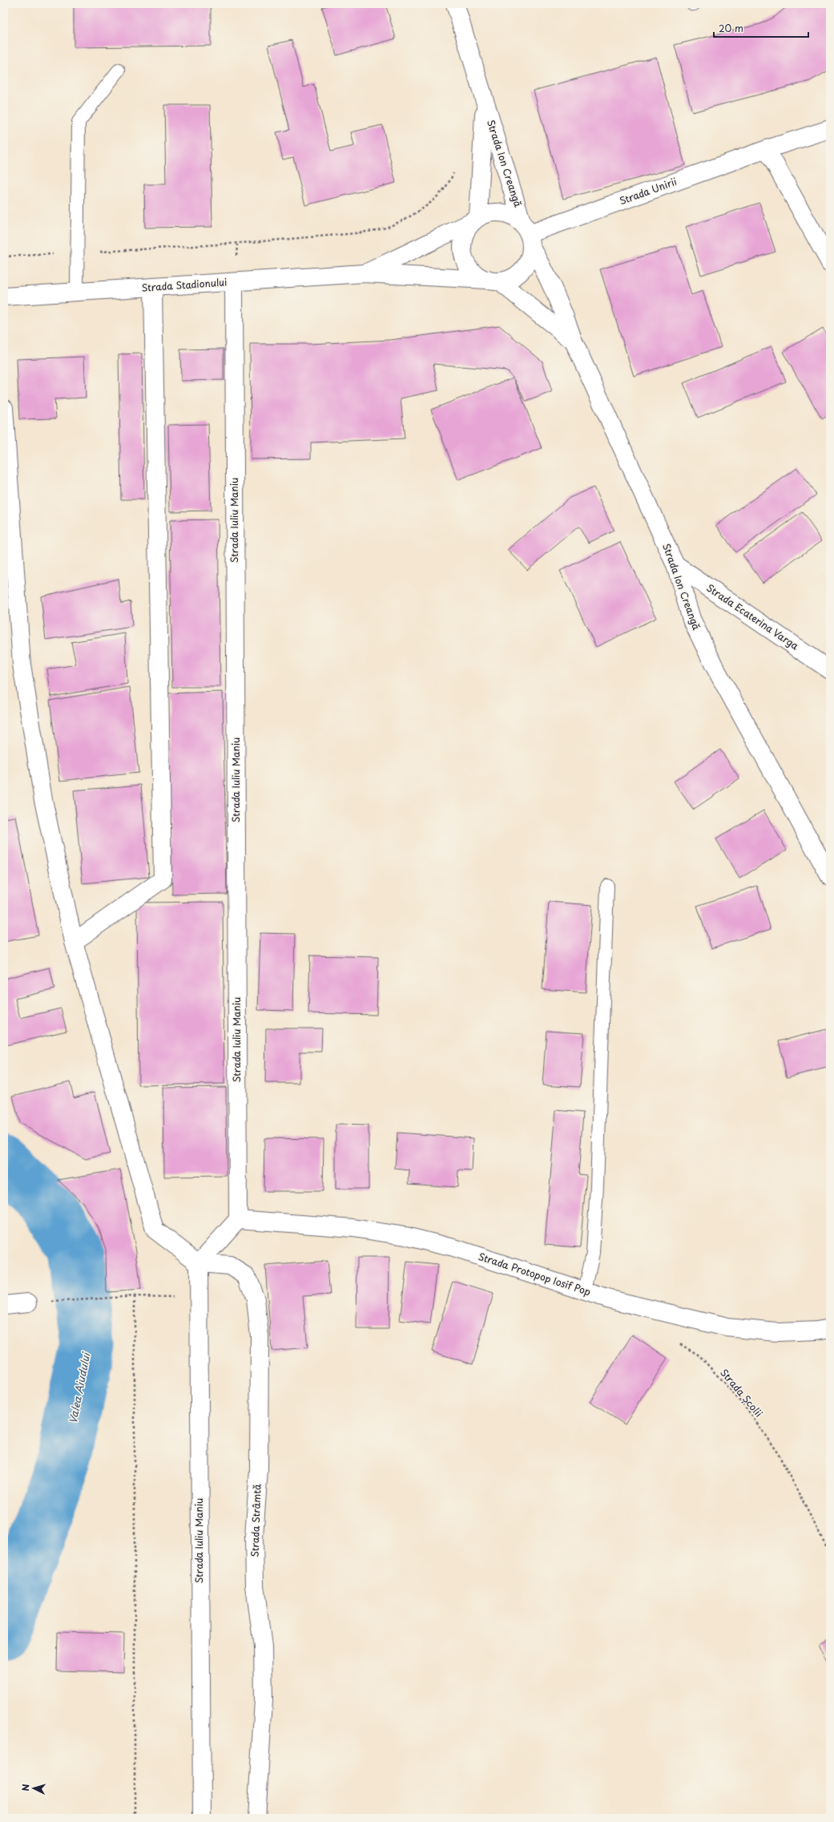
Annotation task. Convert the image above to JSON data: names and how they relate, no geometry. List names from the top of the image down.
{
  "streets": {
    "street": [
      "Strada Ion Creangă",
      "Strada Unirii",
      "Strada Stadionului",
      "Strada Iuliu Maniu",
      "Strada Ecaterina Varga",
      "Strada Protopop Iosif Pop",
      "Strada Strâmtă"
    ],
    "path": ["Strada Școlii"]
  },
  "crossings": [
    ["Strada Ion Creangă", "Strada Unirii"],
    ["Strada Ion Creangă", "Strada Stadionului"],
    ["Strada Ion Creangă", "Strada Ecaterina Varga"],
    ["Strada Unirii", "Strada Stadionului"],
    ["Strada Stadionului", "Strada Iuliu Maniu"],
    ["Strada Iuliu Maniu", "Strada Protopop Iosif Pop"],
    ["Strada Iuliu Maniu", "Strada Strâmtă"]
  ],
  "water": ["Valea Aiudului"],
  "scale_bar": "20 m",
  "north": "left"
}
